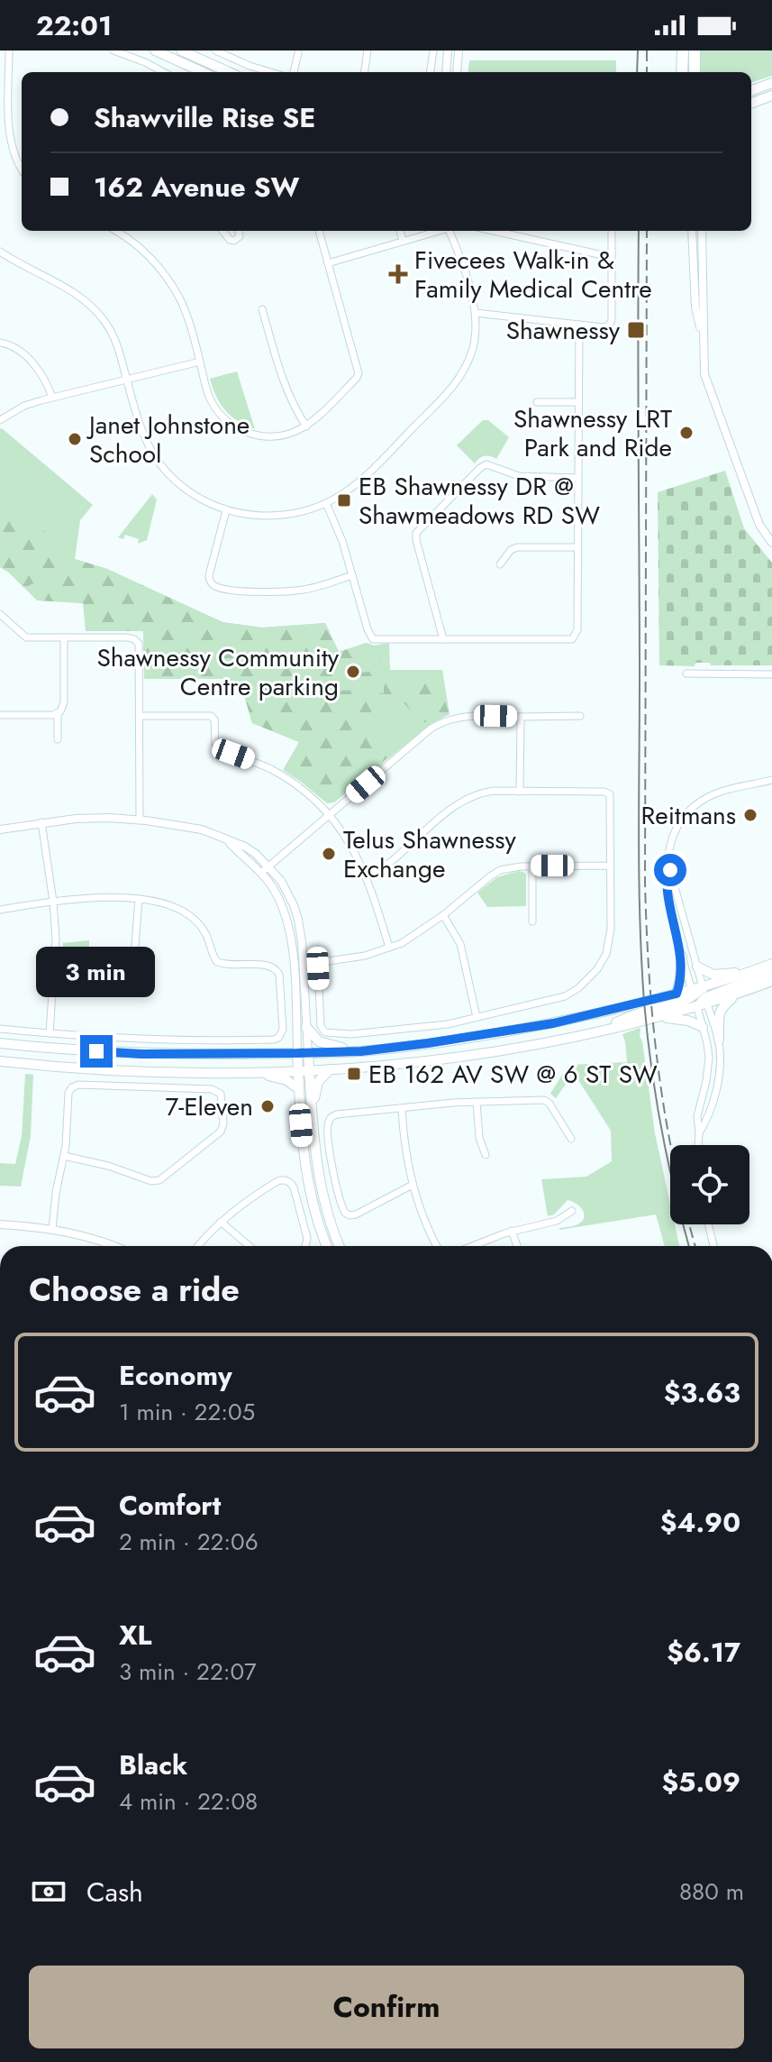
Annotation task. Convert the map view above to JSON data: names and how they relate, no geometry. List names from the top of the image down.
{
  "places": {
    "health": ["Fivecees Walk-in & Family Medical Centre"],
    "transit": ["Shawnessy", "EB Shawnessy DR @ Shawmeadows RD SW", "EB 162 AV SW @ 6 ST SW"],
    "other": [
      "Shawnessy LRT Park and Ride",
      "Janet Johnstone School",
      "Shawnessy Community Centre parking",
      "Reitmans",
      "Telus Shawnessy Exchange",
      "7-Eleven"
    ]
  },
  "page": {
    "status": "22:01",
    "banner": ["Shawville Rise SE", "162 Avenue SW"],
    "bubble": "3 min",
    "heading": "Choose a ride",
    "list": [
      {
        "name": "Economy",
        "note": "1 min · 22:05",
        "value": "$3.63"
      },
      {
        "name": "Comfort",
        "note": "2 min · 22:06",
        "value": "$4.90"
      },
      {
        "name": "XL",
        "note": "3 min · 22:07",
        "value": "$6.17"
      },
      {
        "name": "Black",
        "note": "4 min · 22:08",
        "value": "$5.09"
      }
    ],
    "pay": ["Cash", "880 m"],
    "buttons": "Confirm"
  }
}
